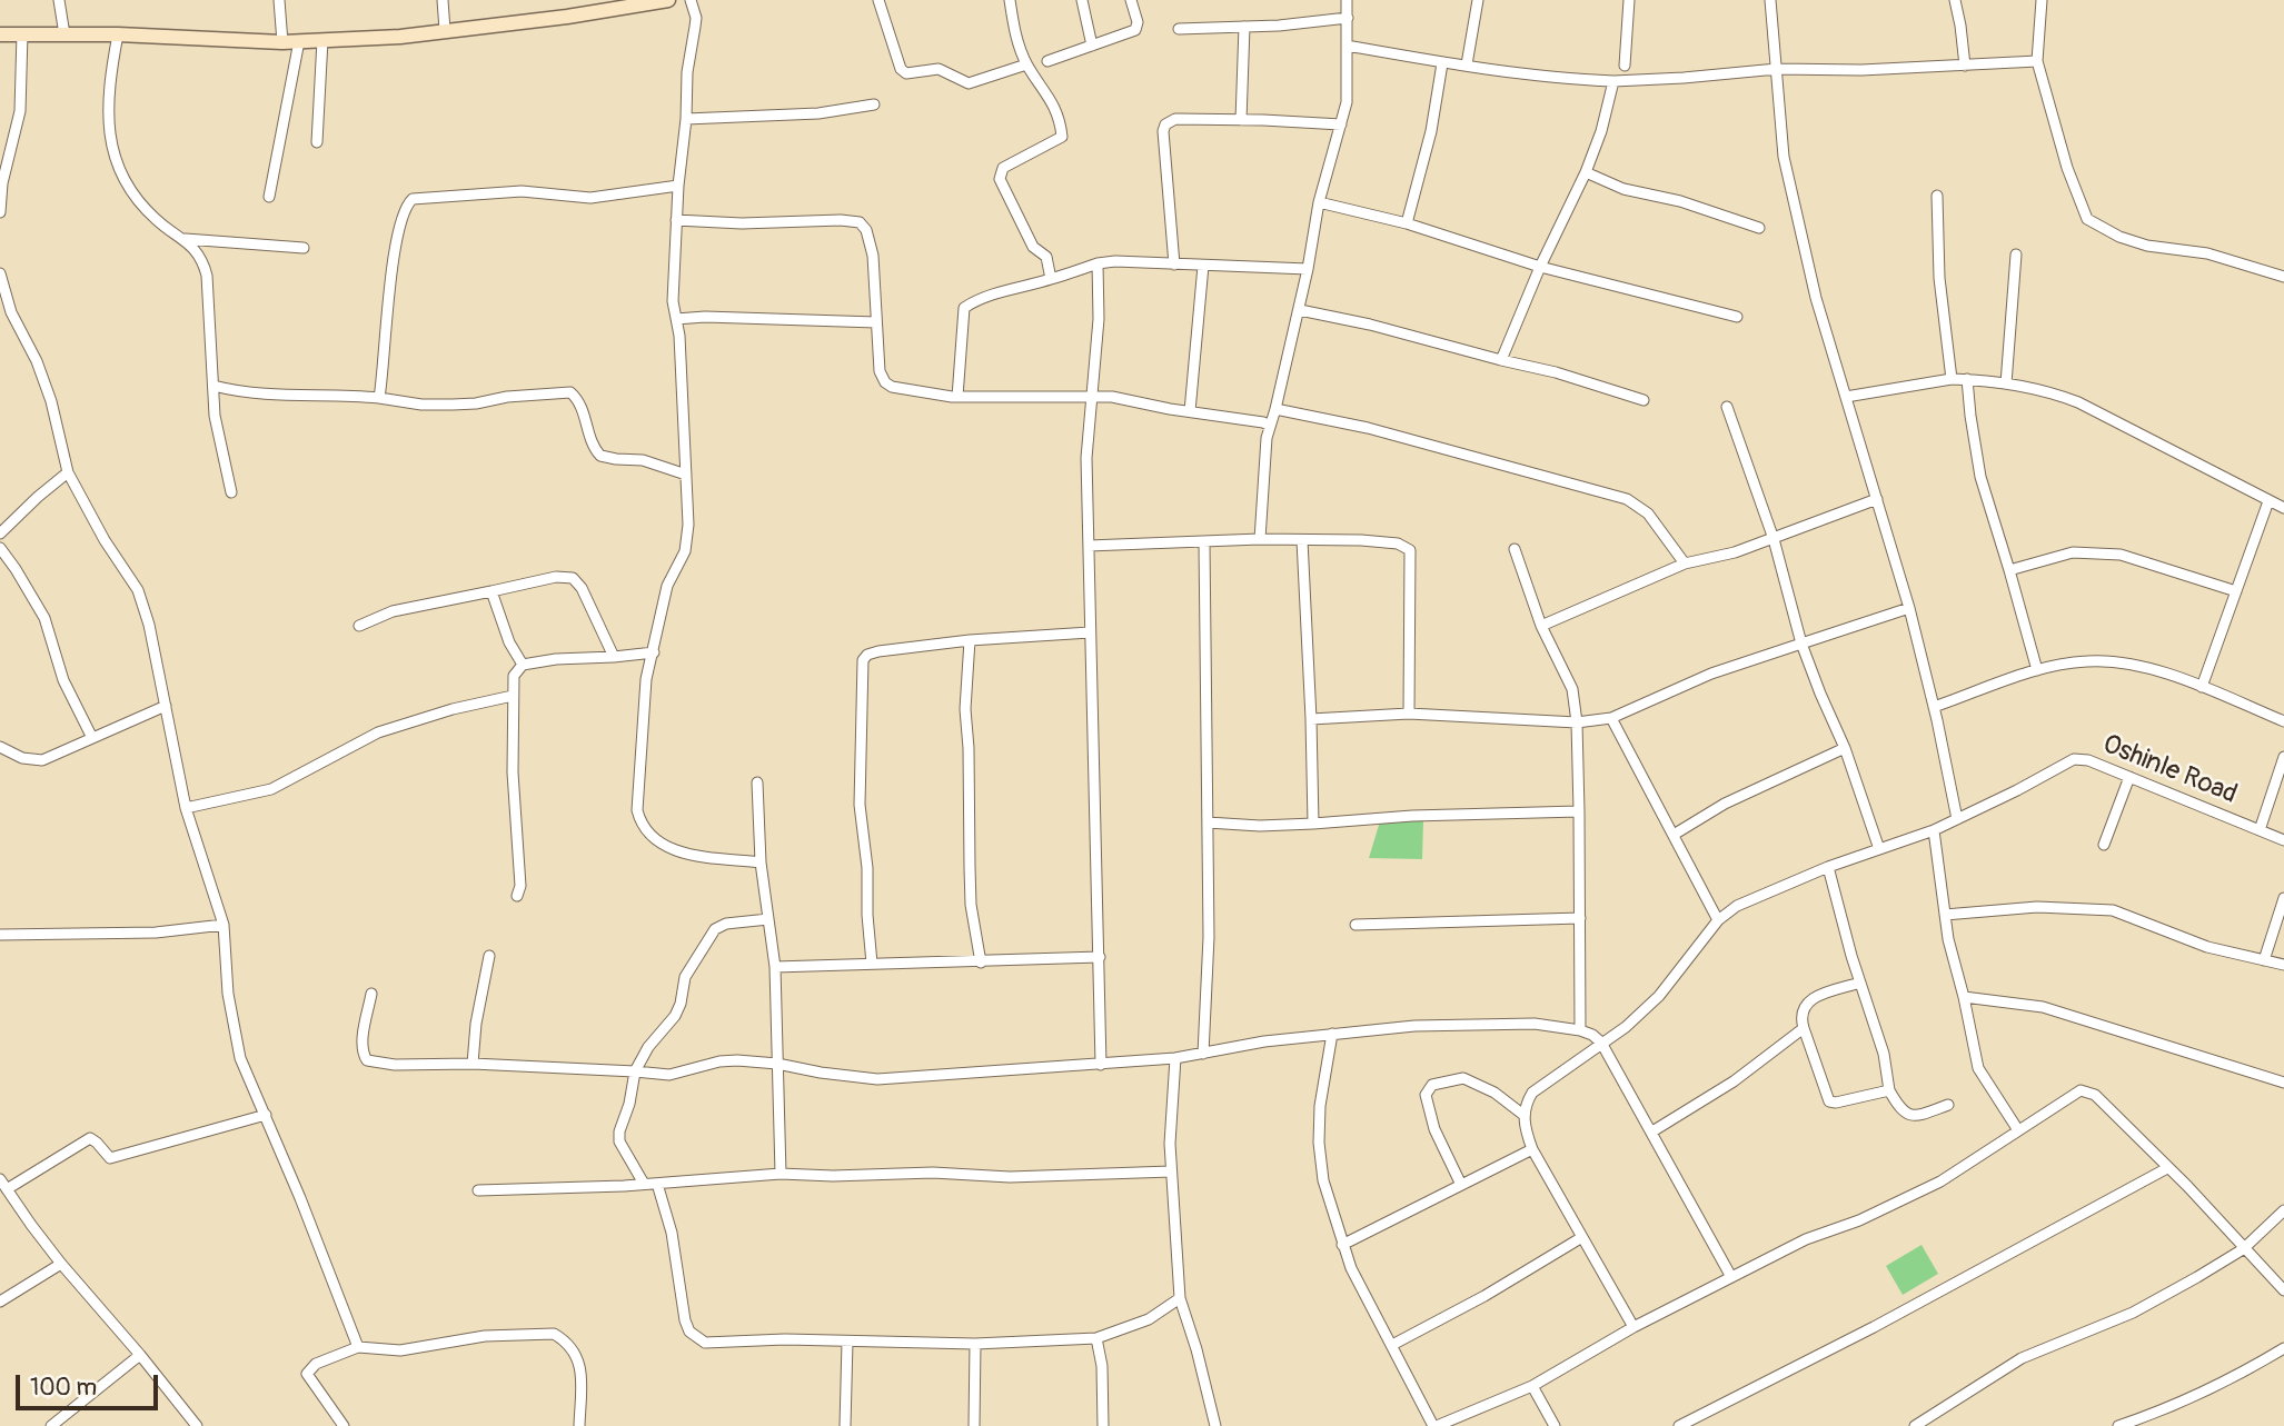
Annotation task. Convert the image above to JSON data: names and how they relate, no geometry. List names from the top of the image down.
{
  "streets": {
    "street": ["Oshinle Road"]
  },
  "scale_bar": "100 m"
}
